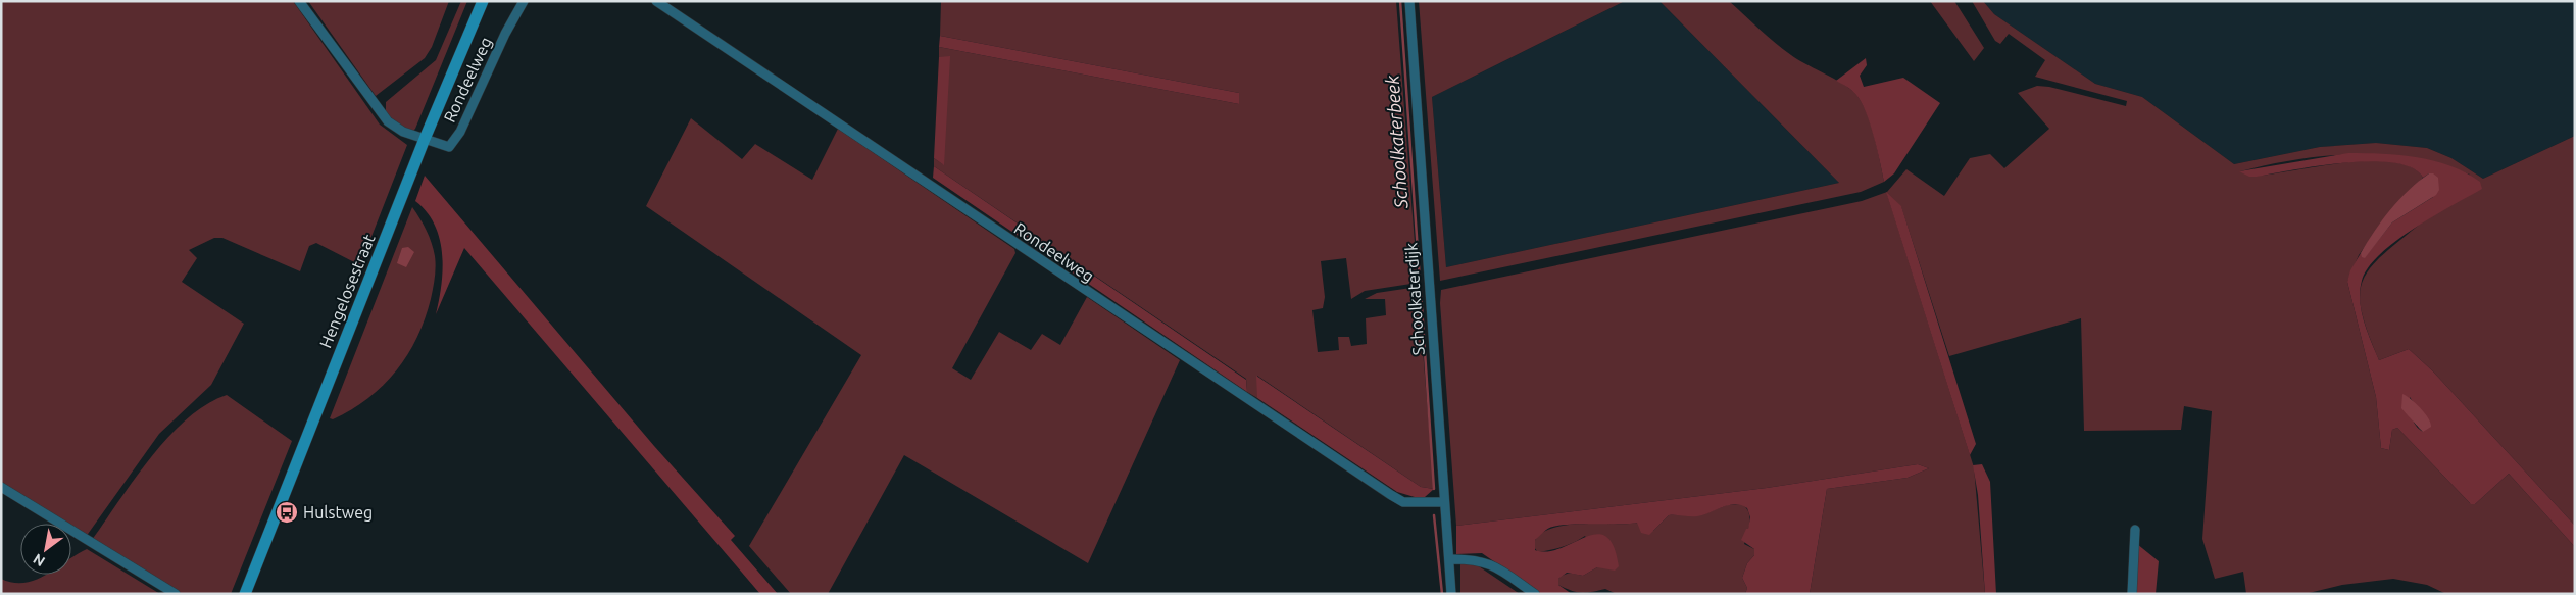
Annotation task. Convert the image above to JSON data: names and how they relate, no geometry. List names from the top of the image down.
{
  "streets": {
    "main road": ["Hengelosestraat"],
    "street": ["Rondeelweg", "Schoolkaterdijk"]
  },
  "crossings": [
    ["Rondeelweg", "Hengelosestraat"],
    ["Rondeelweg", "Schoolkaterdijk"]
  ],
  "water": ["Schoolkaterbeek"],
  "places": {
    "bus stop": ["Hulstweg"]
  },
  "north": "bottom left"
}
